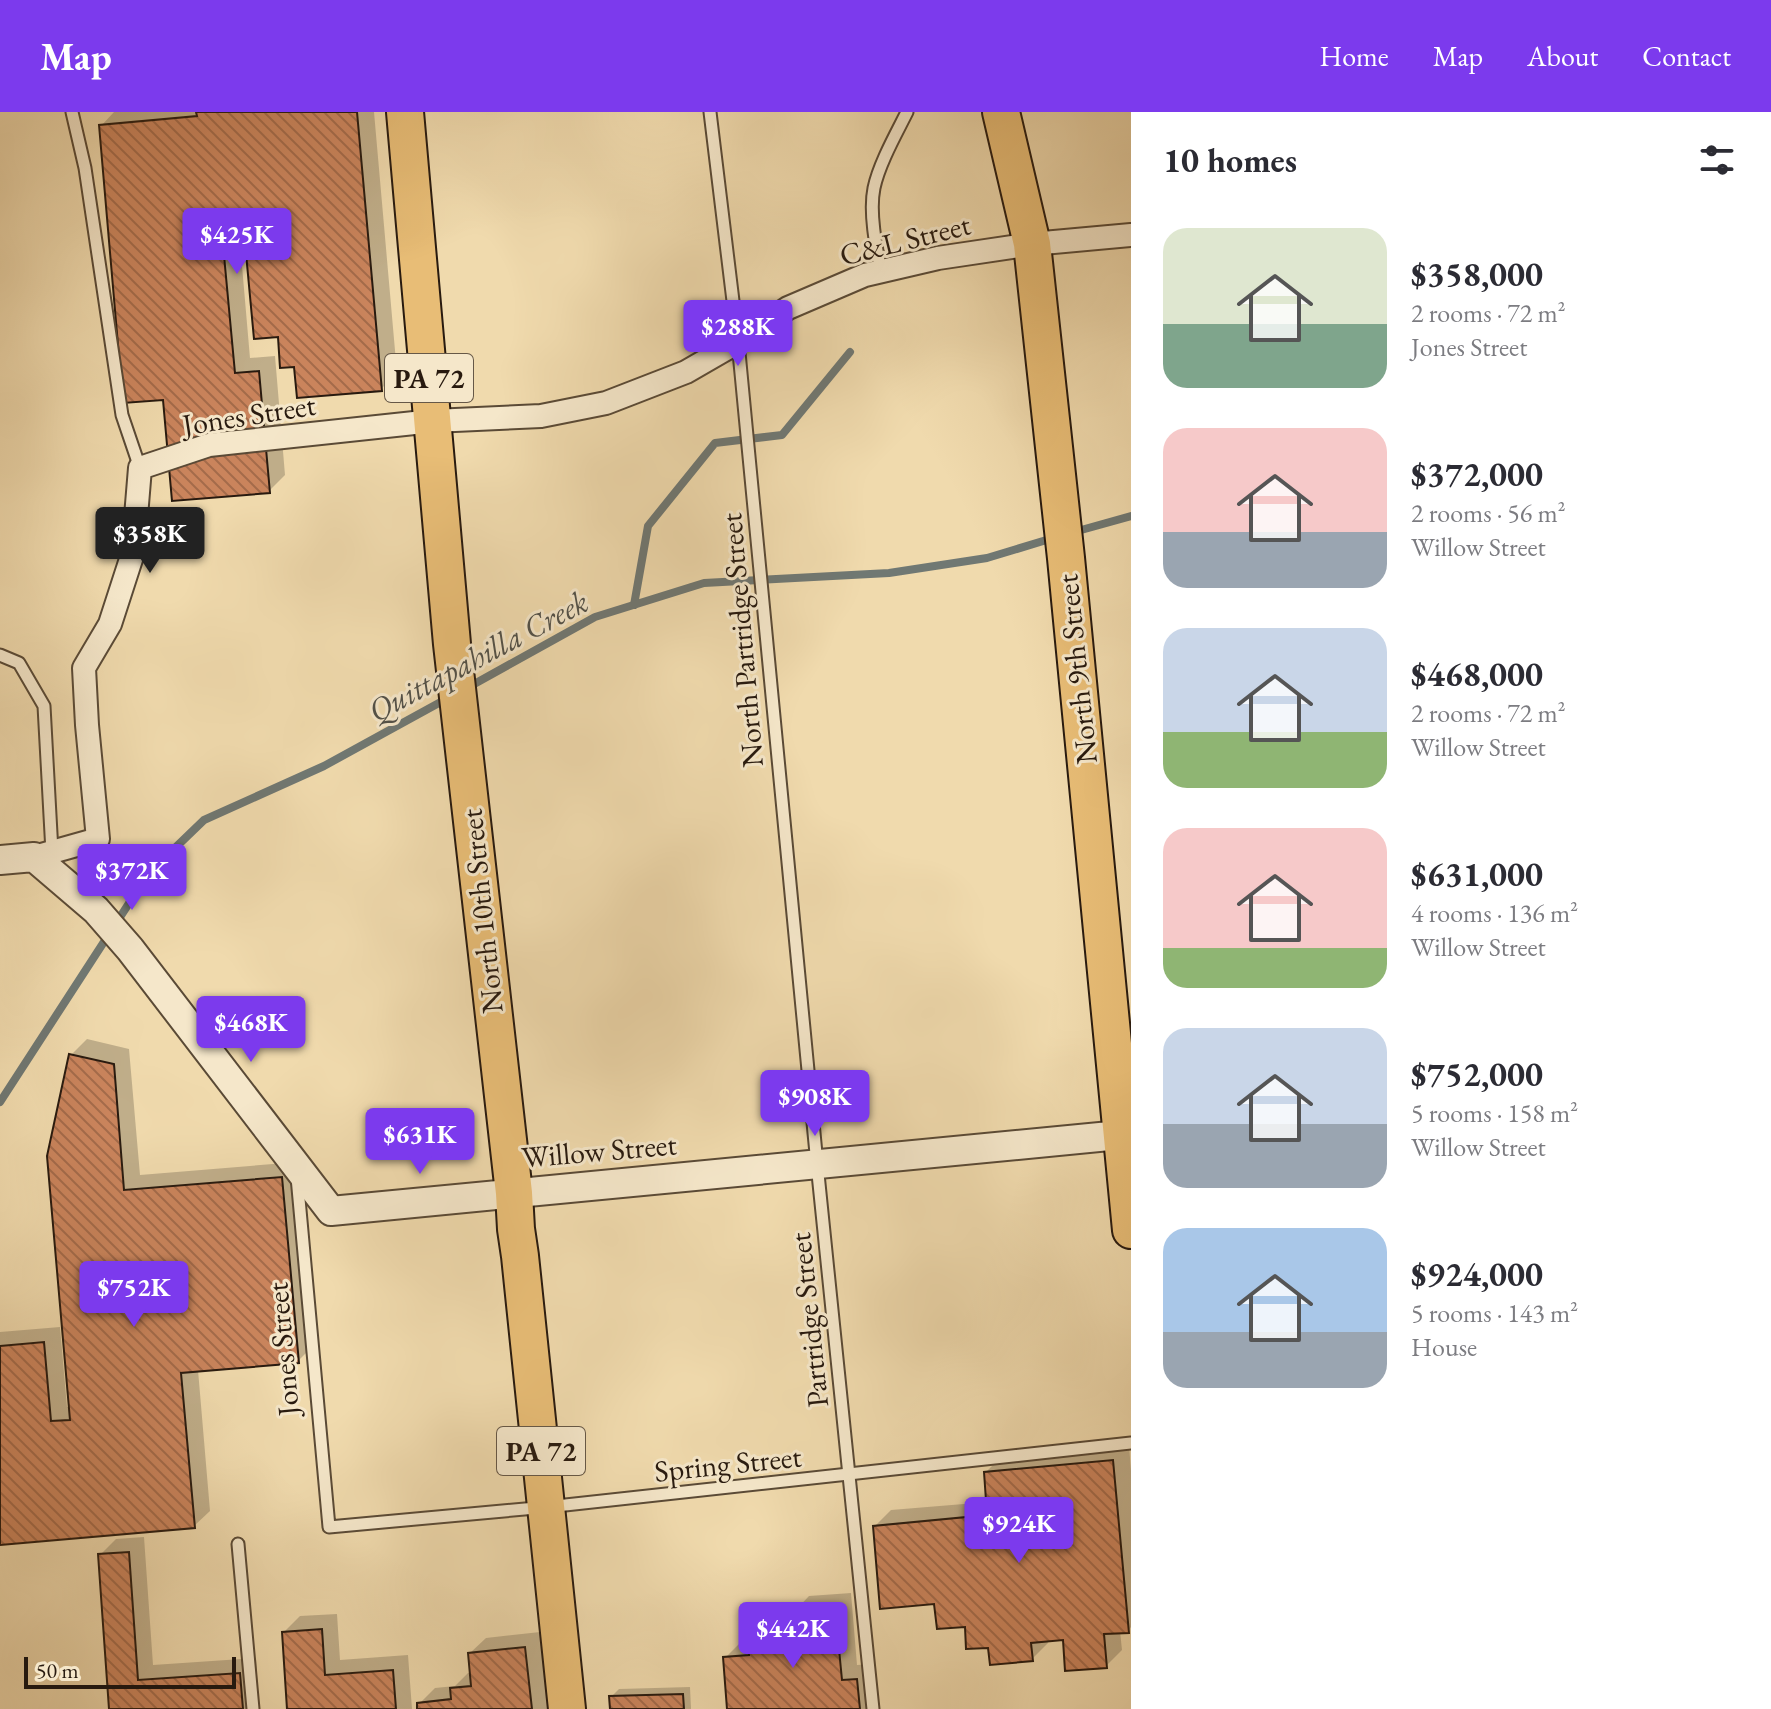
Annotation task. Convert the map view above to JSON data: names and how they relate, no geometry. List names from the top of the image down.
{
  "streets": {
    "main road": ["PA 72", "North 9th Street", "North 10th Street"],
    "street": ["C&L Street", "Jones Street", "Willow Street"],
    "lane": ["North Partridge Street", "Partridge Street", "Spring Street"]
  },
  "crossings": [
    ["C&L Street", "Jones Street"],
    ["C&L Street", "North Partridge Street"],
    ["C&L Street", "North 9th Street"],
    ["C&L Street", "North 10th Street"],
    ["Jones Street", "North 10th Street"],
    ["Jones Street", "Willow Street"],
    ["Jones Street", "Spring Street"],
    ["North Partridge Street", "Willow Street"],
    ["North Partridge Street", "Partridge Street"],
    ["North 9th Street", "Willow Street"],
    ["North 10th Street", "Willow Street"],
    ["North 10th Street", "Spring Street"],
    ["Willow Street", "Partridge Street"],
    ["Partridge Street", "Spring Street"]
  ],
  "water": ["Quittapahilla Creek"],
  "scale_bar": "50 m",
  "page": {
    "header": "Map",
    "nav": [
      "Home",
      "Map",
      "About",
      "Contact"
    ],
    "heading": "10 homes",
    "price": [
      "$425K",
      "$288K",
      "$358K",
      "$372K",
      "$468K",
      "$908K",
      "$631K",
      "$752K",
      "$924K",
      "$442K"
    ],
    "list": [
      {
        "name": "$358,000",
        "note": "2 rooms · 72 m² · Jones Street"
      },
      {
        "name": "$372,000",
        "note": "2 rooms · 56 m² · Willow Street"
      },
      {
        "name": "$468,000",
        "note": "2 rooms · 72 m² · Willow Street"
      },
      {
        "name": "$631,000",
        "note": "4 rooms · 136 m² · Willow Street"
      },
      {
        "name": "$752,000",
        "note": "5 rooms · 158 m² · Willow Street"
      },
      {
        "name": "$924,000",
        "note": "5 rooms · 143 m² · House"
      }
    ],
    "scale": "50 m"
  }
}
